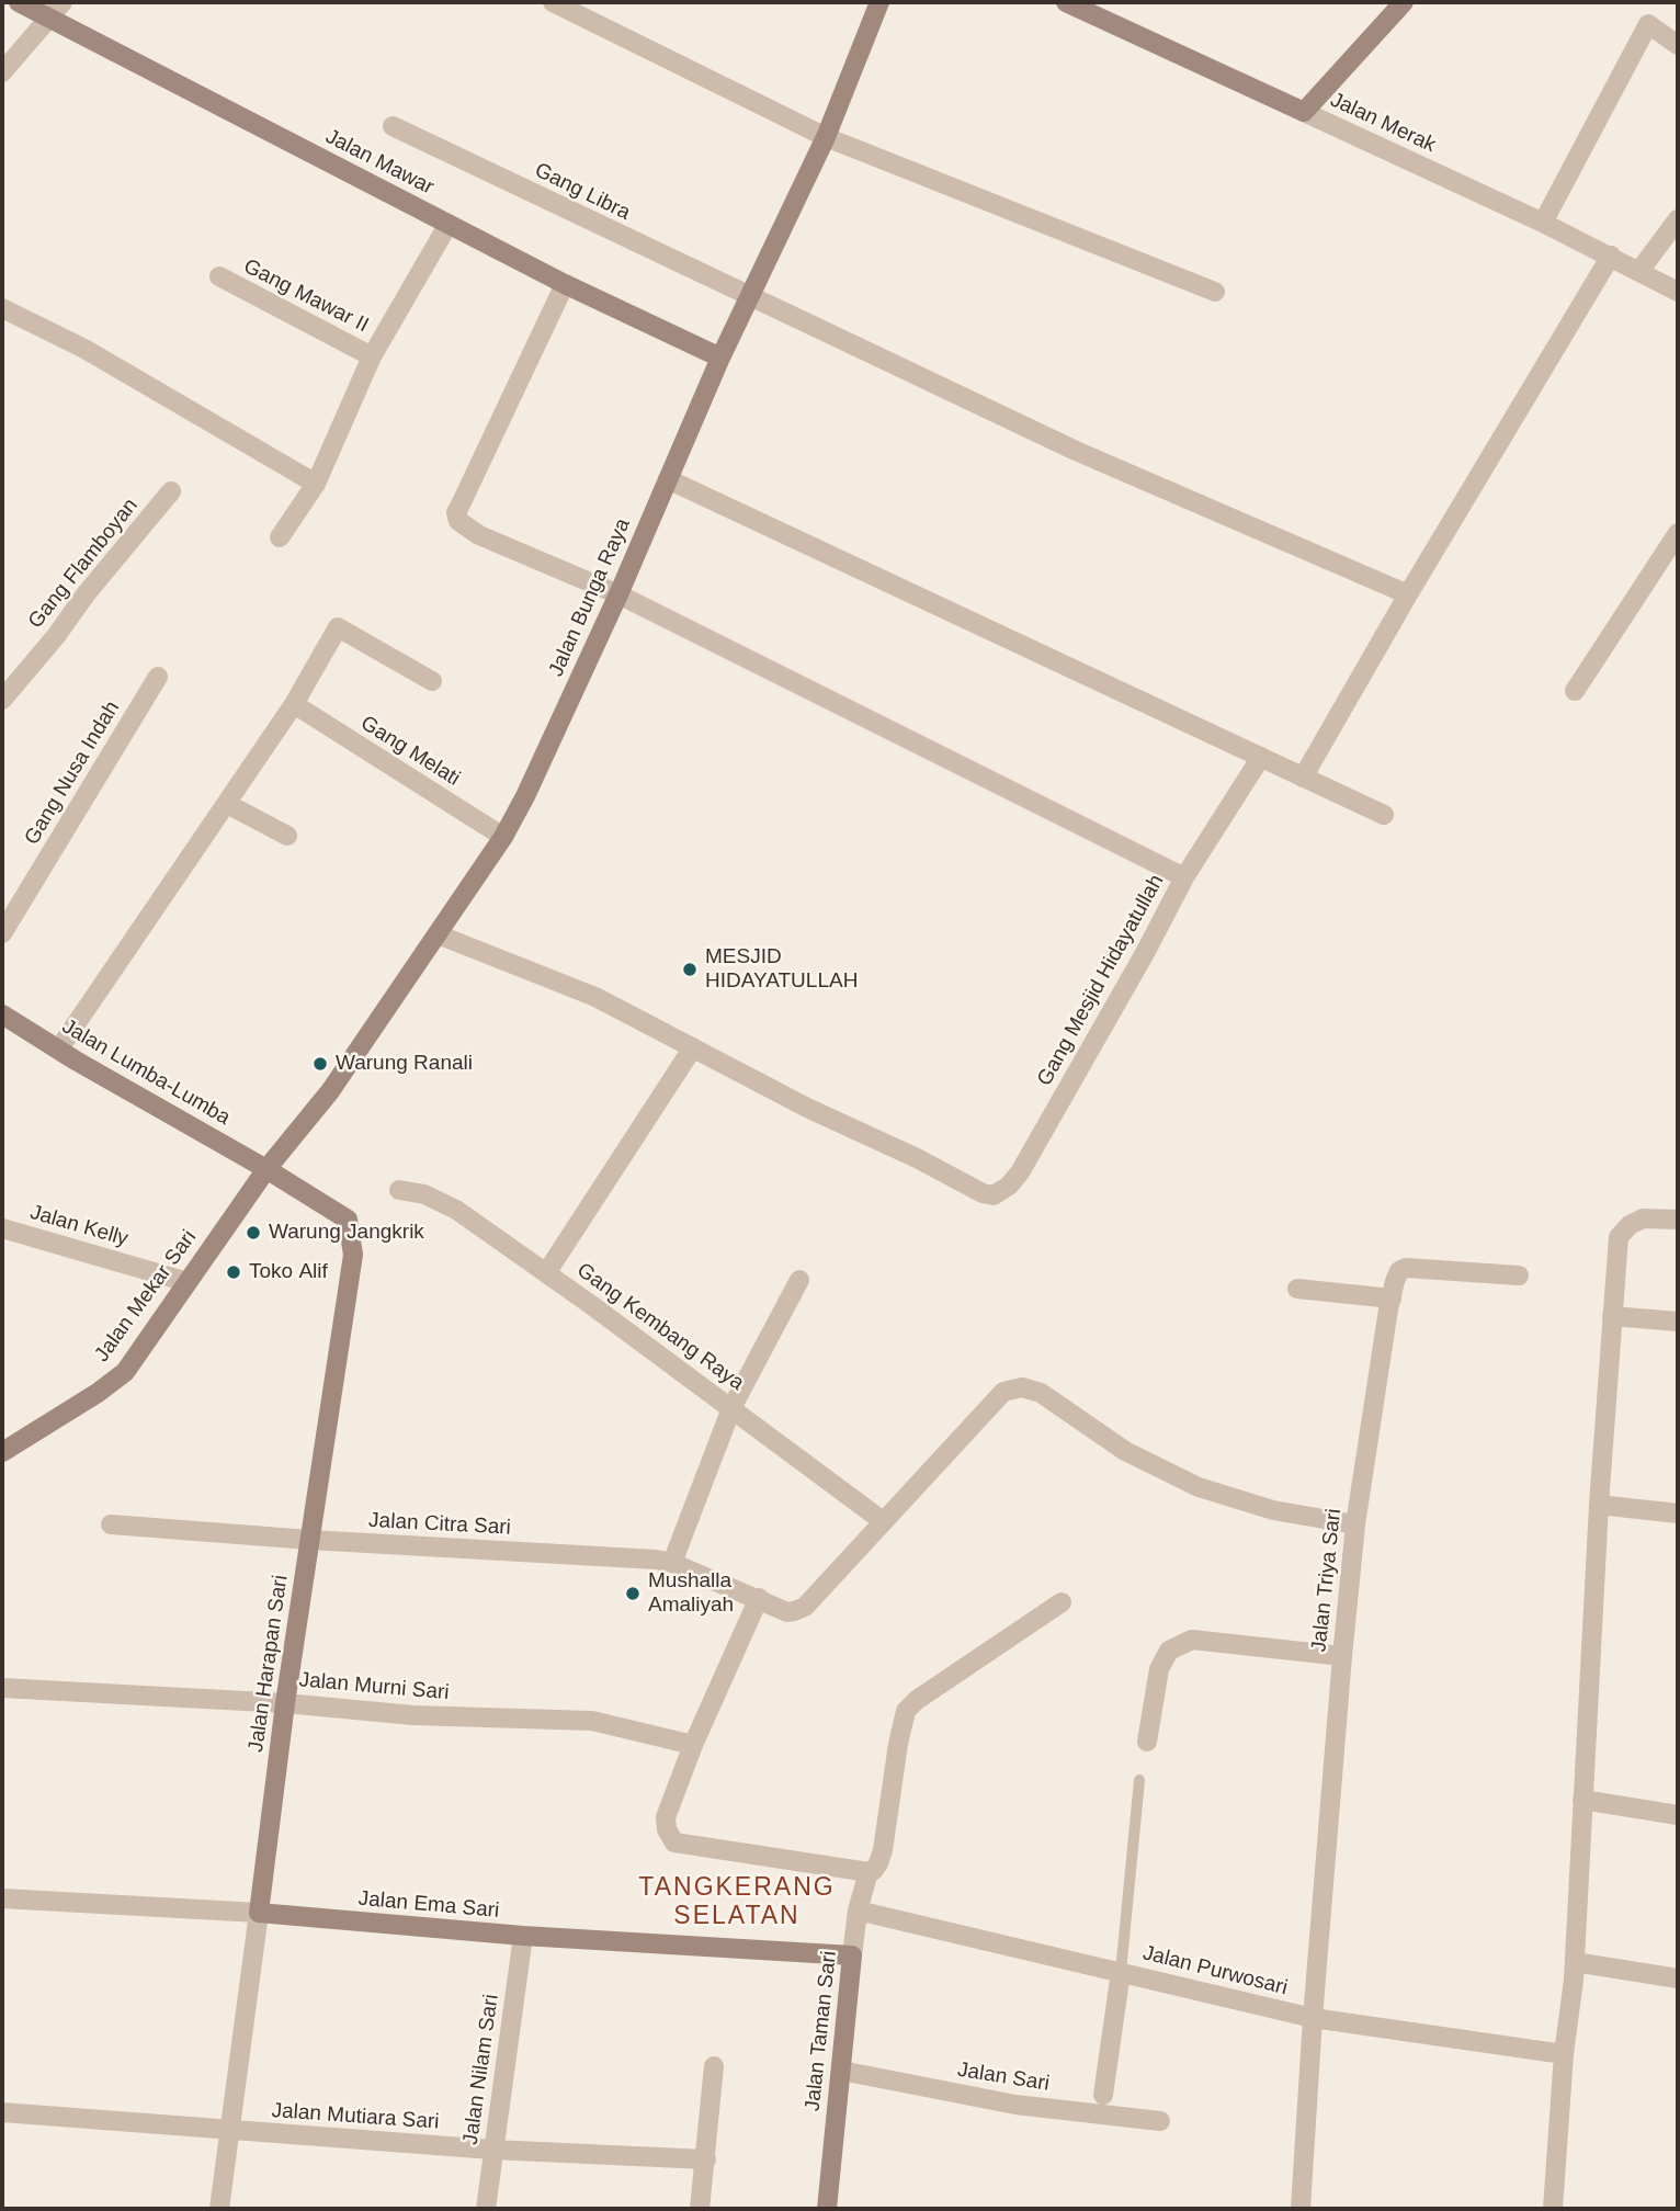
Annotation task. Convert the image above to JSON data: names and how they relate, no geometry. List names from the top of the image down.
{
  "streets": {
    "street": [
      "Jalan Merak",
      "Jalan Mawar",
      "Gang Libra",
      "Gang Mawar II",
      "Gang Flamboyan",
      "Jalan Bunga Raya",
      "Gang Melati",
      "Gang Nusa Indah",
      "Gang Mesjid Hidayatullah",
      "Jalan Lumba-Lumba",
      "Jalan Kelly",
      "Jalan Mekar Sari",
      "Gang Kembang Raya",
      "Jalan Citra Sari",
      "Jalan Triya Sari",
      "Jalan Harapan Sari",
      "Jalan Murni Sari",
      "Jalan Ema Sari",
      "Jalan Purwosari",
      "Jalan Taman Sari",
      "Jalan Nilam Sari",
      "Jalan Sari",
      "Jalan Mutiara Sari"
    ]
  },
  "crossings": [
    ["Jalan Mawar", "Jalan Bunga Raya"],
    ["Jalan Mawar", "Gang Mesjid Hidayatullah"],
    ["Gang Libra", "Jalan Bunga Raya"],
    ["Jalan Bunga Raya", "Gang Melati"],
    ["Jalan Bunga Raya", "Gang Mesjid Hidayatullah"],
    ["Jalan Bunga Raya", "Jalan Lumba-Lumba"],
    ["Jalan Bunga Raya", "Jalan Mekar Sari"],
    ["Jalan Bunga Raya", "Jalan Harapan Sari"],
    ["Jalan Lumba-Lumba", "Jalan Mekar Sari"],
    ["Jalan Lumba-Lumba", "Jalan Harapan Sari"],
    ["Jalan Kelly", "Jalan Mekar Sari"],
    ["Jalan Mekar Sari", "Jalan Harapan Sari"],
    ["Gang Kembang Raya", "Jalan Citra Sari"],
    ["Jalan Citra Sari", "Jalan Harapan Sari"],
    ["Jalan Triya Sari", "Jalan Purwosari"],
    ["Jalan Harapan Sari", "Jalan Murni Sari"],
    ["Jalan Harapan Sari", "Jalan Ema Sari"],
    ["Jalan Harapan Sari", "Jalan Mutiara Sari"],
    ["Jalan Ema Sari", "Jalan Taman Sari"],
    ["Jalan Ema Sari", "Jalan Nilam Sari"],
    ["Jalan Purwosari", "Jalan Taman Sari"],
    ["Jalan Taman Sari", "Jalan Sari"],
    ["Jalan Nilam Sari", "Jalan Mutiara Sari"]
  ],
  "districts": ["TANGKERANG SELATAN"],
  "places": [
    "MESJID HIDAYATULLAH",
    "Warung Ranali",
    "Warung Jangkrik",
    "Toko Alif",
    "Mushalla Amaliyah"
  ]
}
